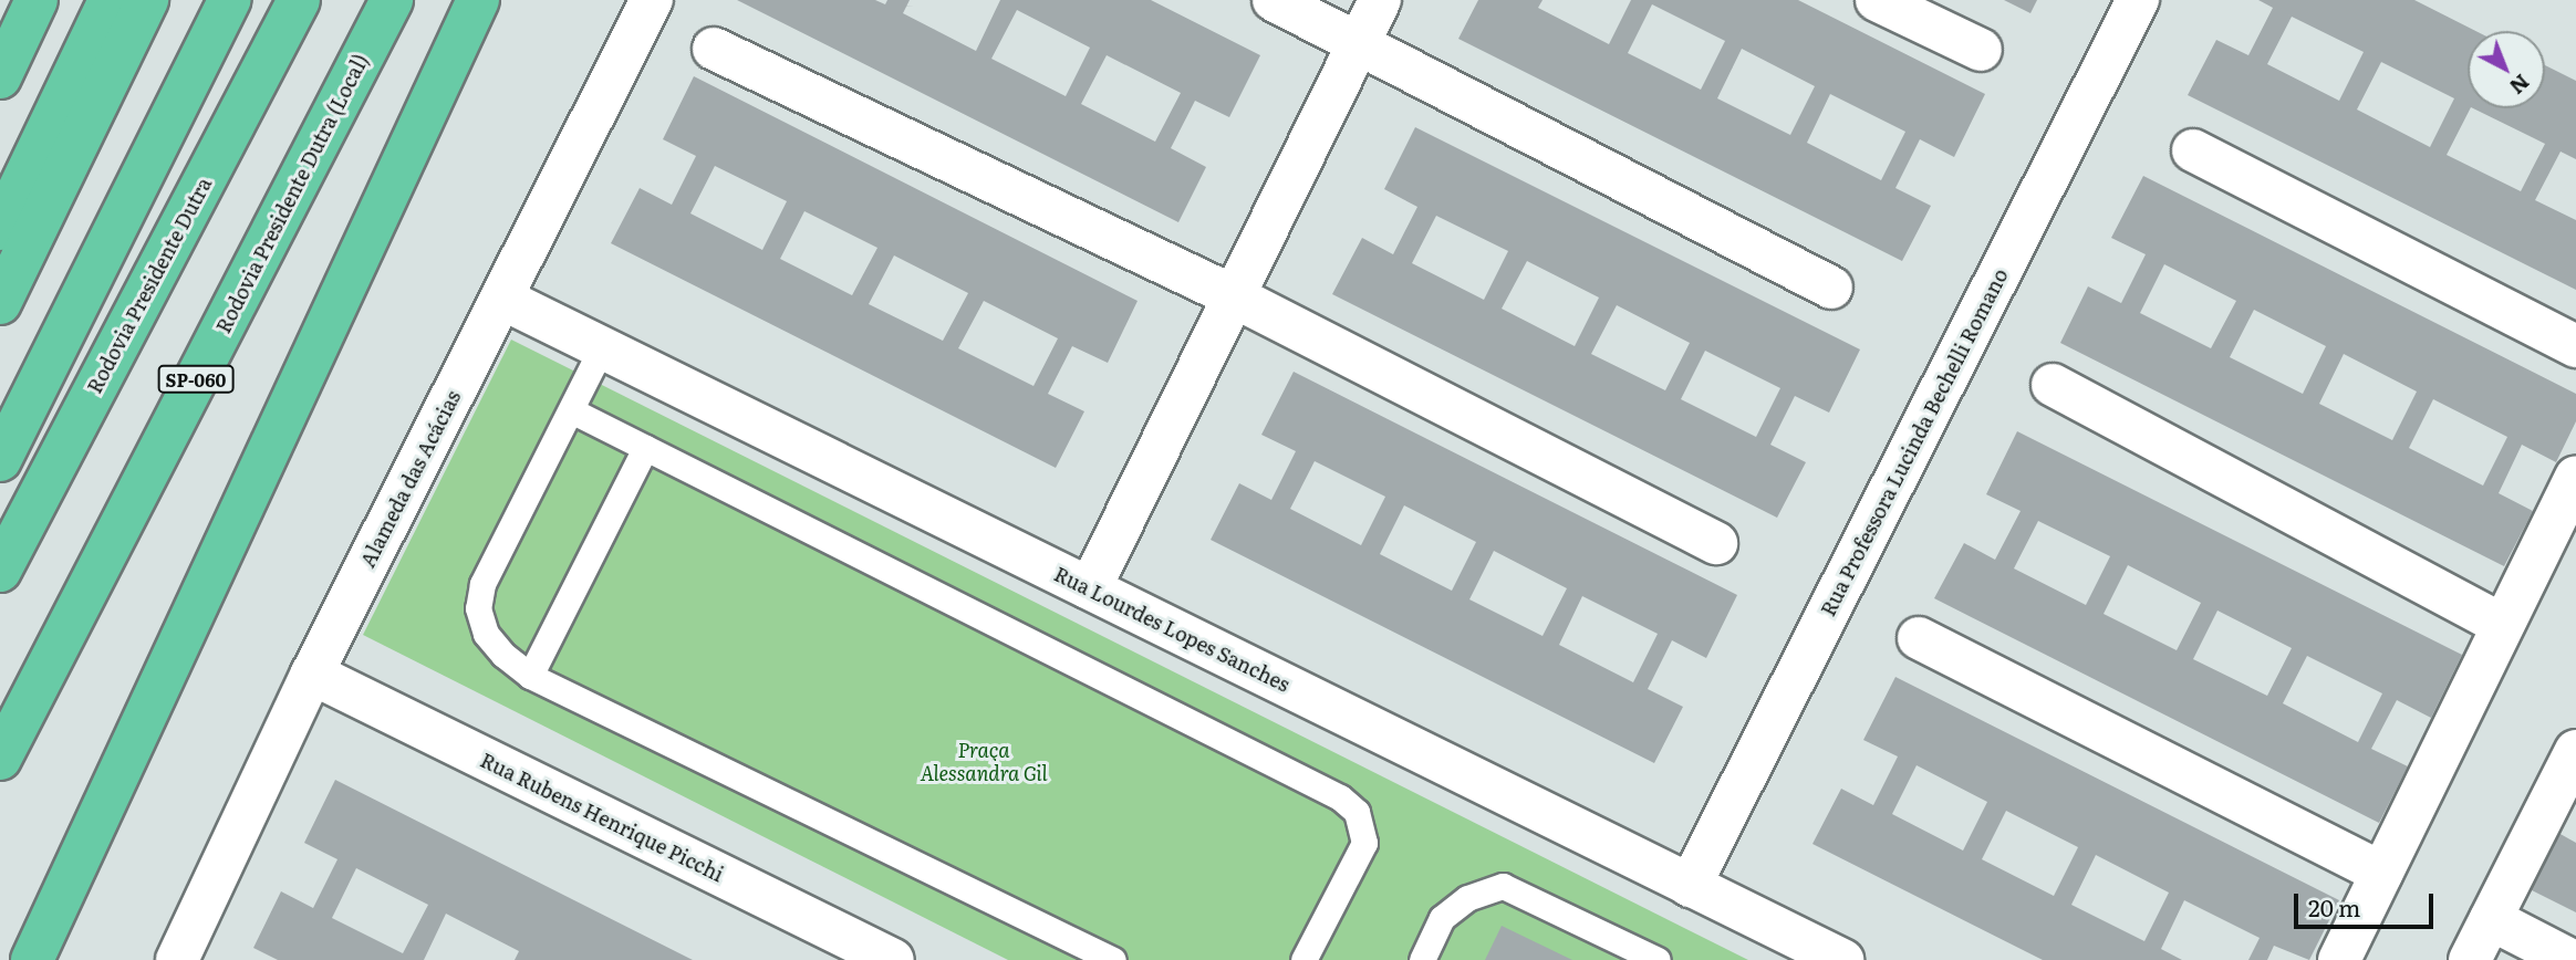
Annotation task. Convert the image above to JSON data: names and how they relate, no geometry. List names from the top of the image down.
{
  "streets": {
    "highway": ["Rodovia Presidente Dutra (Local)", "Rodovia Presidente Dutra", "SP-060"],
    "street": [
      "Rua Professora Lucinda Bechelli Romano",
      "Alameda das Acácias",
      "Rua Lourdes Lopes Sanches",
      "Rua Rubens Henrique Picchi"
    ]
  },
  "crossings": [
    ["Rua Professora Lucinda Bechelli Romano", "Rua Lourdes Lopes Sanches"],
    ["Alameda das Acácias", "Rua Lourdes Lopes Sanches"],
    ["Alameda das Acácias", "Rua Rubens Henrique Picchi"]
  ],
  "parks": ["Praça Alessandra Gil"],
  "scale_bar": "20 m",
  "north": "bottom right"
}
